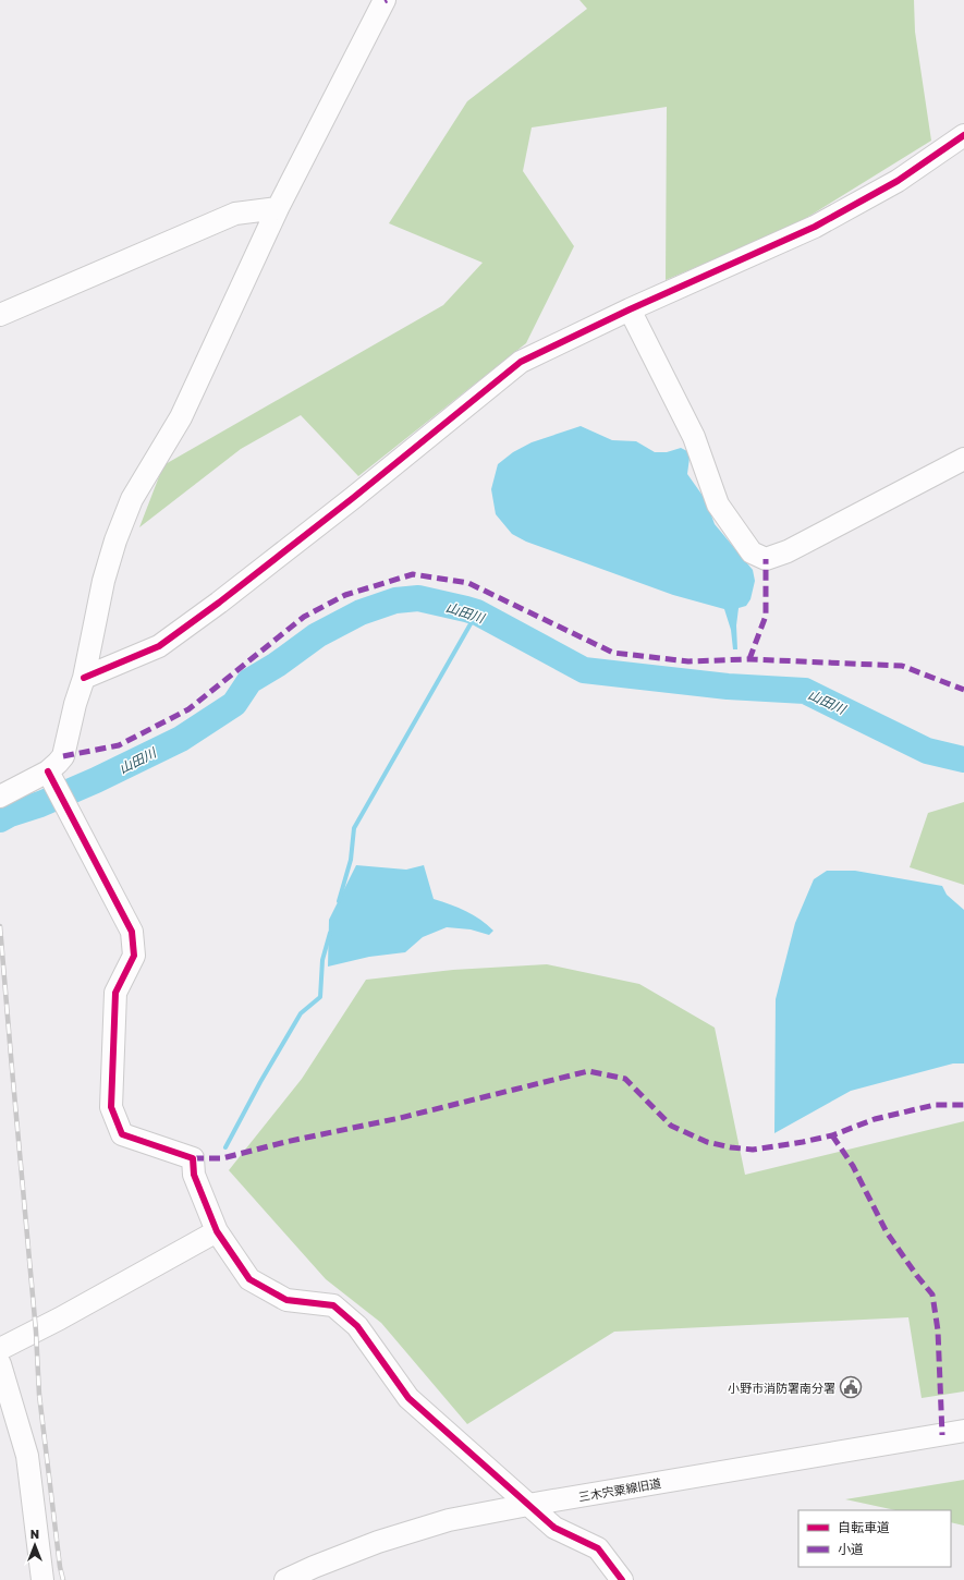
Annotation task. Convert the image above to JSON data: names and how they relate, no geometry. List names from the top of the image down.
{
  "streets": {
    "street": ["三木宍粟線旧道"]
  },
  "water": ["山田川"],
  "places": {
    "public building": ["小野市消防署南分署"]
  },
  "legend": ["自転車道", "小道"],
  "north": "top"
}
